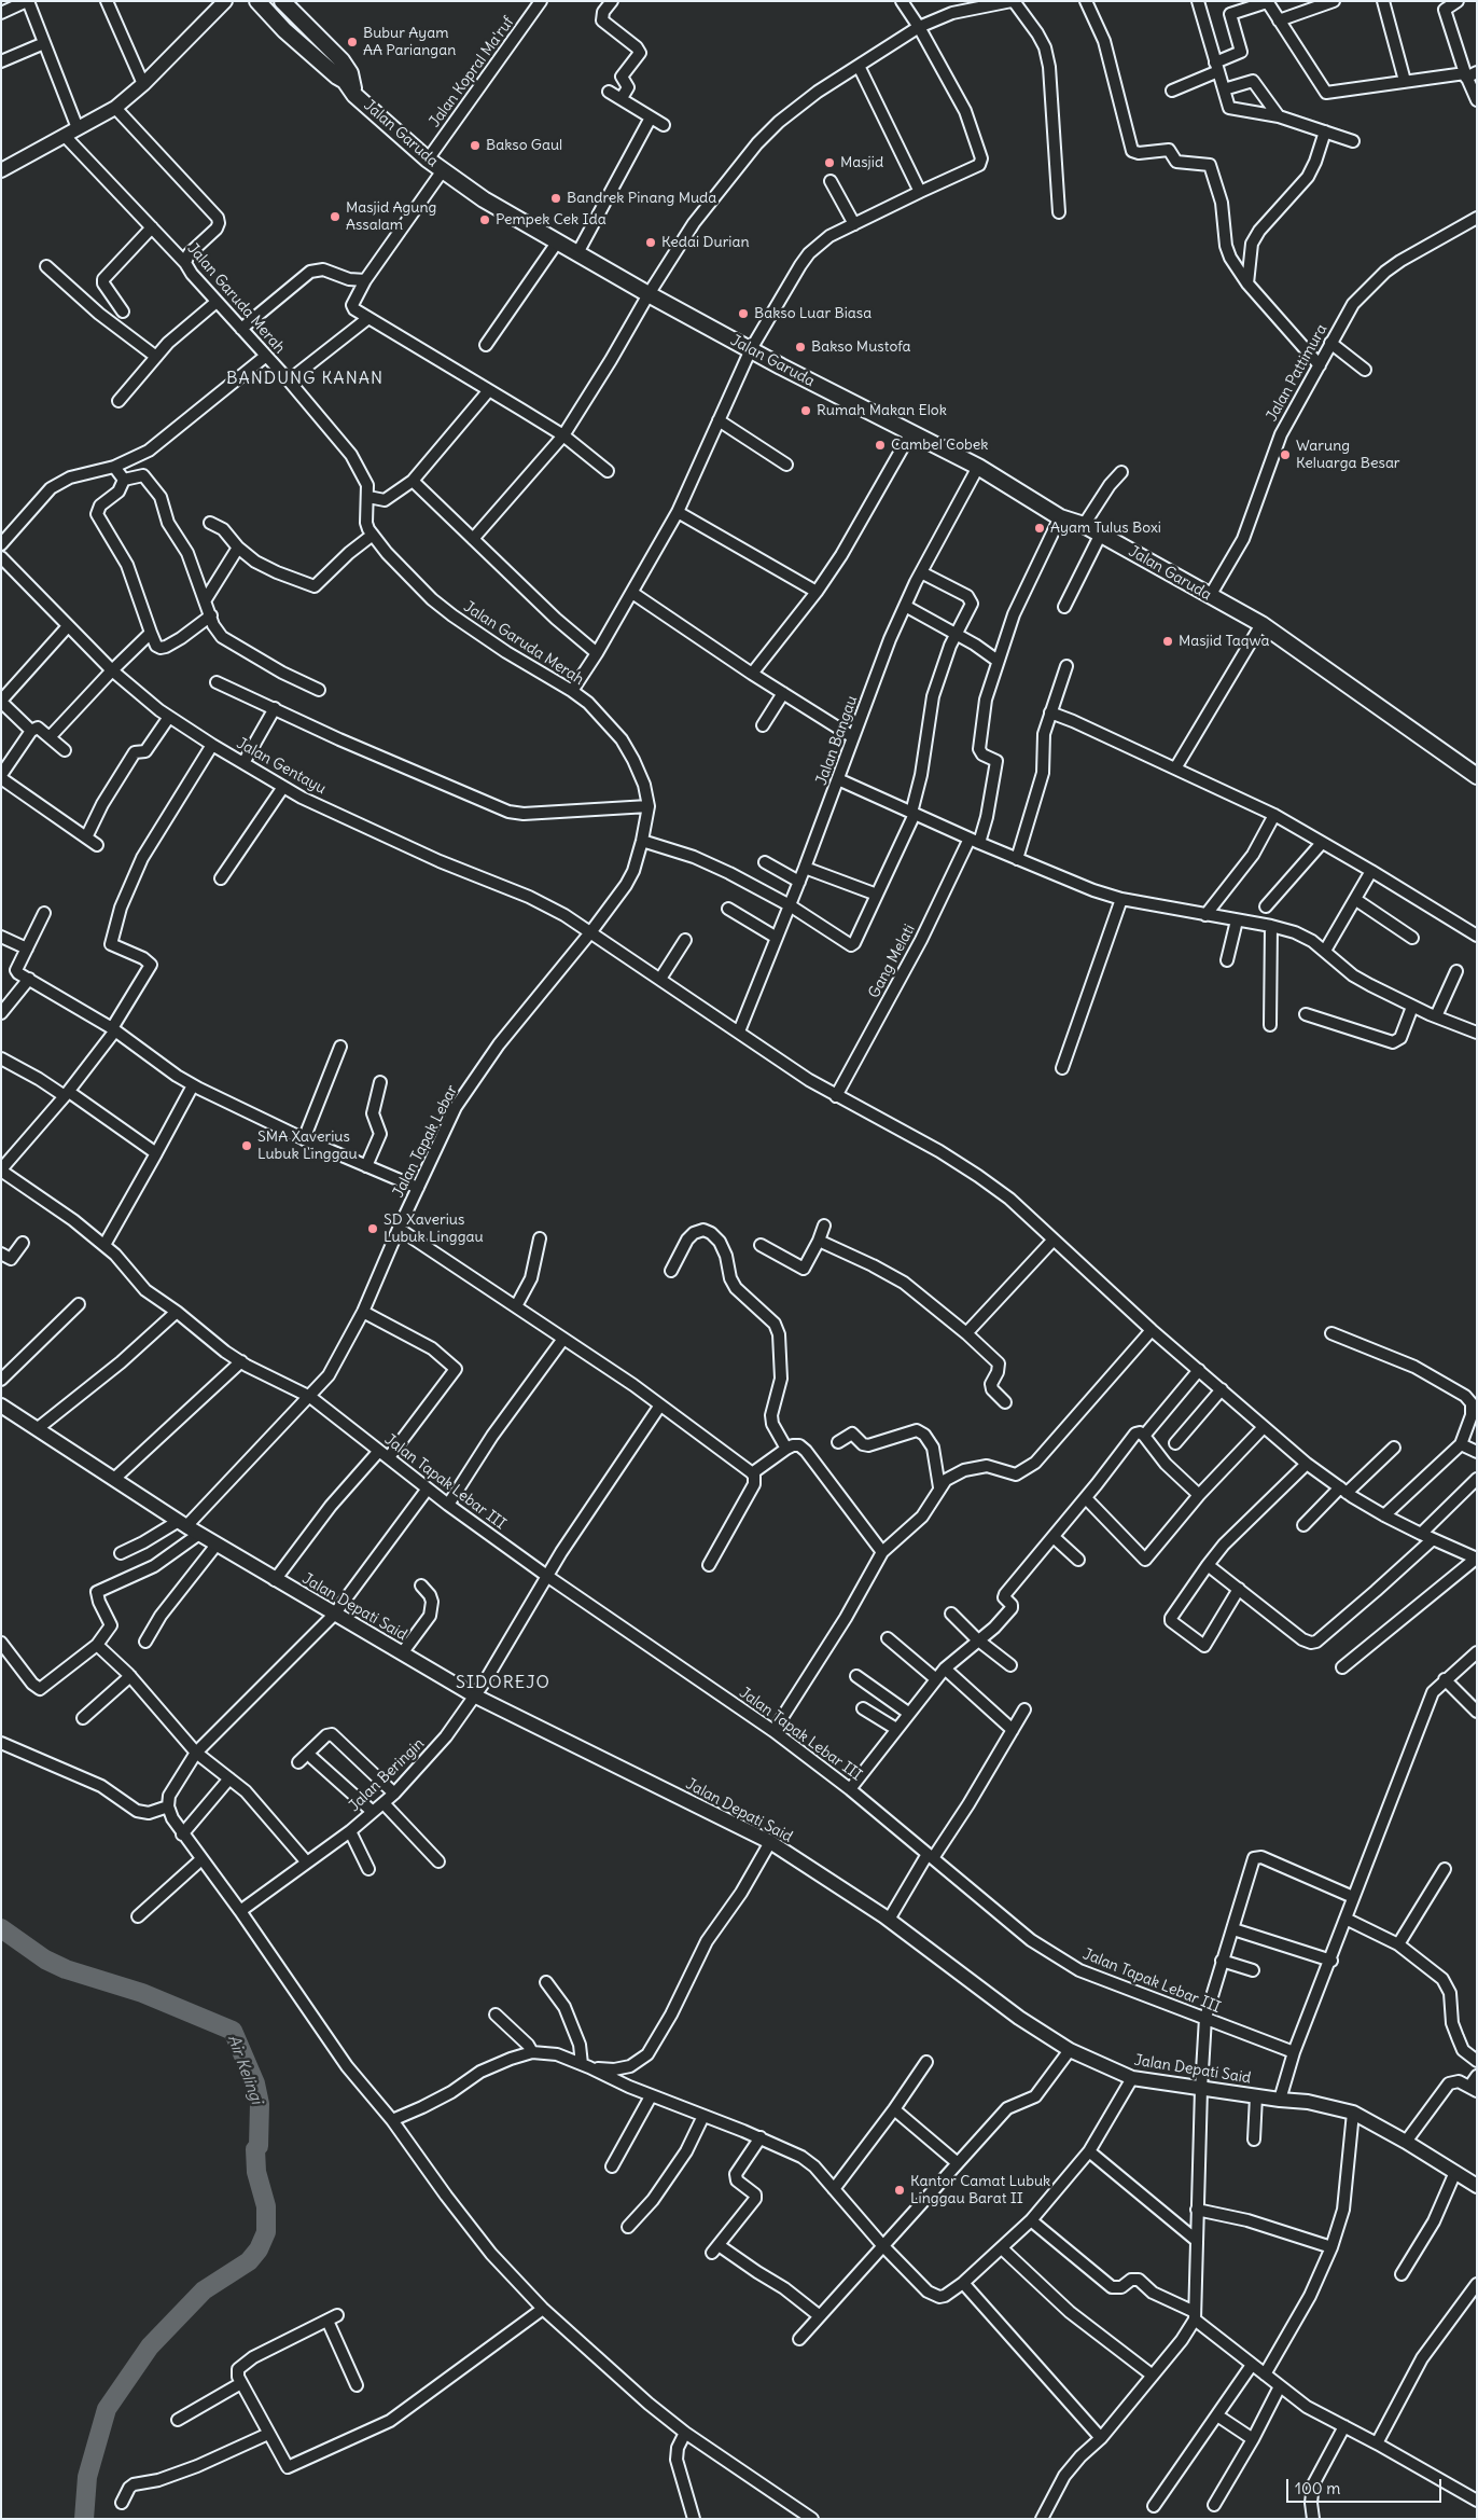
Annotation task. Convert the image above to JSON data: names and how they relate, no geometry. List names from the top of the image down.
{
  "streets": {
    "highway": ["Jalan Garuda"],
    "main road": ["Jalan Depati Said"],
    "street": [
      "Jalan Kopral Ma'ruf",
      "Jalan Garuda Merah",
      "Jalan Pattimura",
      "Jalan Bangau",
      "Jalan Gentayu",
      "Gang Melati",
      "Jalan Tapak Lebar",
      "Jalan Tapak Lebar III",
      "Jalan Beringin"
    ]
  },
  "crossings": [
    ["Jalan Kopral Ma'ruf", "Jalan Garuda"],
    ["Jalan Garuda", "Jalan Pattimura"],
    ["Jalan Garuda", "Jalan Bangau"],
    ["Jalan Garuda Merah", "Jalan Gentayu"],
    ["Jalan Garuda Merah", "Jalan Tapak Lebar"],
    ["Jalan Bangau", "Jalan Gentayu"],
    ["Jalan Gentayu", "Gang Melati"],
    ["Jalan Gentayu", "Jalan Tapak Lebar"],
    ["Jalan Tapak Lebar", "Jalan Tapak Lebar III"],
    ["Jalan Tapak Lebar", "Jalan Depati Said"],
    ["Jalan Tapak Lebar III", "Jalan Beringin"],
    ["Jalan Depati Said", "Jalan Beringin"]
  ],
  "districts": ["BANDUNG KANAN", "SIDOREJO"],
  "water": ["Air Kelingi"],
  "places": [
    "Bubur Ayam AA Pariangan",
    "Bakso Gaul",
    "Masjid",
    "Bandrek Pinang Muda",
    "Masjid Agung Assalam",
    "Pempek Cek Ida",
    "Kedai Durian",
    "Bakso Luar Biasa",
    "Bakso Mustofa",
    "Rumah Makan Elok",
    "Cambel Cobek",
    "Warung Keluarga Besar",
    "Ayam Tulus Boxi",
    "Masjid Taqwa",
    "SMA Xaverius Lubuk Linggau",
    "SD Xaverius Lubuk Linggau",
    "Kantor Camat Lubuk Linggau Barat II"
  ],
  "scale_bar": "100 m"
}
